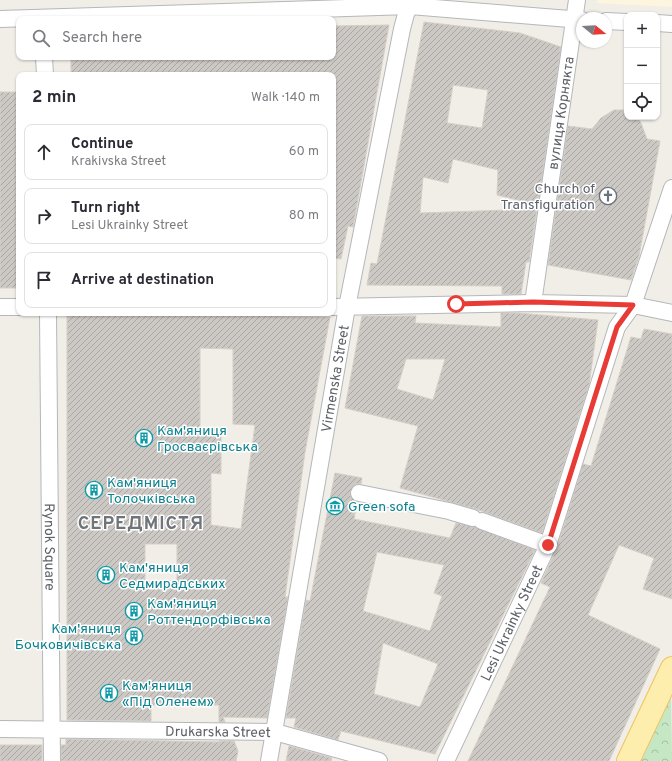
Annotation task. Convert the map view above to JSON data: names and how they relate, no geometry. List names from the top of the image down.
{
  "streets": {
    "street": [
      "вулиця Корнякта",
      "Virmenska Street",
      "Rynok Square",
      "Lesi Ukrainky Street",
      "Drukarska Street"
    ]
  },
  "crossings": [
    ["Virmenska Street", "Drukarska Street"],
    ["Rynok Square", "Drukarska Street"]
  ],
  "districts": ["СЕРЕДМІСТЯ"],
  "places": {
    "church": ["Church of Transfiguration"],
    "building": [
      "Кам'яниця Гросваєрівська",
      "Кам'яниця Толочківська",
      "Кам'яниця Седмирадських",
      "Кам'яниця Роттендорфівська",
      "Кам'яниця Бочковичівська",
      "Кам'яниця «Під Оленем»"
    ],
    "museum": ["Green sofa"]
  },
  "north": "right",
  "page": {
    "map_buttons": ["+", "−"],
    "search": "Search here",
    "heading": ["2 min", "Walk · 140 m"],
    "list": [
      ["Continue", "Krakivska Street", "60 m"],
      ["Turn right", "Lesi Ukrainky Street", "80 m"],
      "Arrive at destination"
    ]
  }
}
